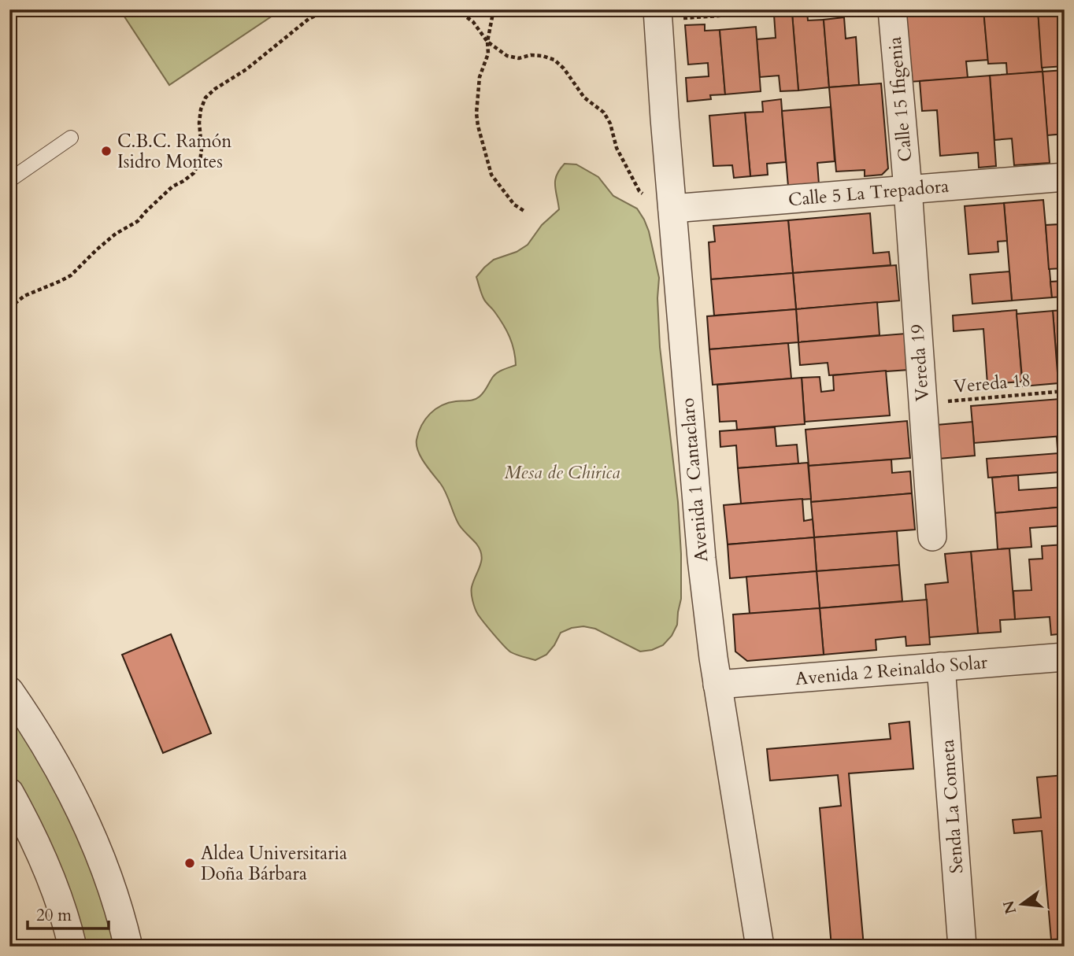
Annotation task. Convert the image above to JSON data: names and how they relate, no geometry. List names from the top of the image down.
{
  "streets": {
    "street": [
      "Calle 15 Ifigenia",
      "Calle 5 La Trepadora",
      "Vereda 19",
      "Avenida 1 Cantaclaro",
      "Avenida 2 Reinaldo Solar",
      "Senda La Cometa"
    ],
    "path": ["Vereda 18"]
  },
  "crossings": [
    ["Calle 15 Ifigenia", "Calle 5 La Trepadora"],
    ["Calle 15 Ifigenia", "Vereda 19"],
    ["Calle 5 La Trepadora", "Vereda 19"],
    ["Calle 5 La Trepadora", "Avenida 1 Cantaclaro"],
    ["Vereda 19", "Vereda 18"],
    ["Avenida 1 Cantaclaro", "Avenida 2 Reinaldo Solar"],
    ["Avenida 2 Reinaldo Solar", "Senda La Cometa"]
  ],
  "parks": ["Mesa de Chirica"],
  "places": ["C.B.C. Ramón Isidro Montes", "Aldea Universitaria Doña Bárbara"],
  "scale_bar": "20 m",
  "north": "left"
}
